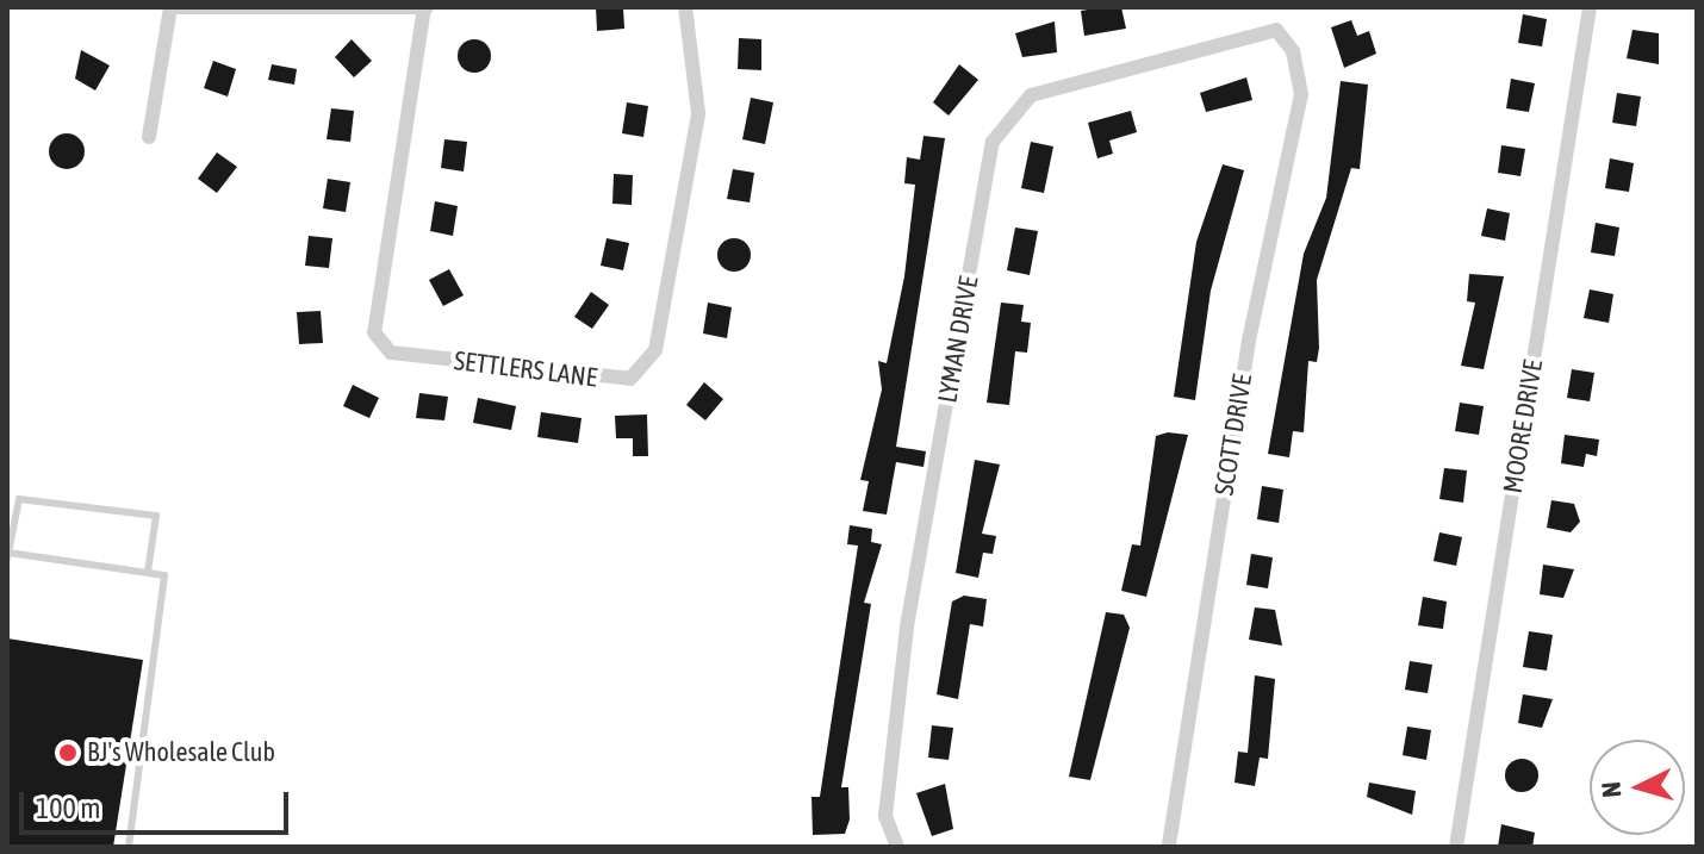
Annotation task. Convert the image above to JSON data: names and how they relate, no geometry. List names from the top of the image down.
{
  "streets": {
    "street": [
      "LYMAN DRIVE",
      "SETTLERS LANE",
      "MOORE DRIVE",
      "SCOTT DRIVE"
    ]
  },
  "crossings": [
    ["LYMAN DRIVE", "SCOTT DRIVE"]
  ],
  "places": ["BJ's Wholesale Club"],
  "scale_bar": "100 m",
  "north": "left"
}
